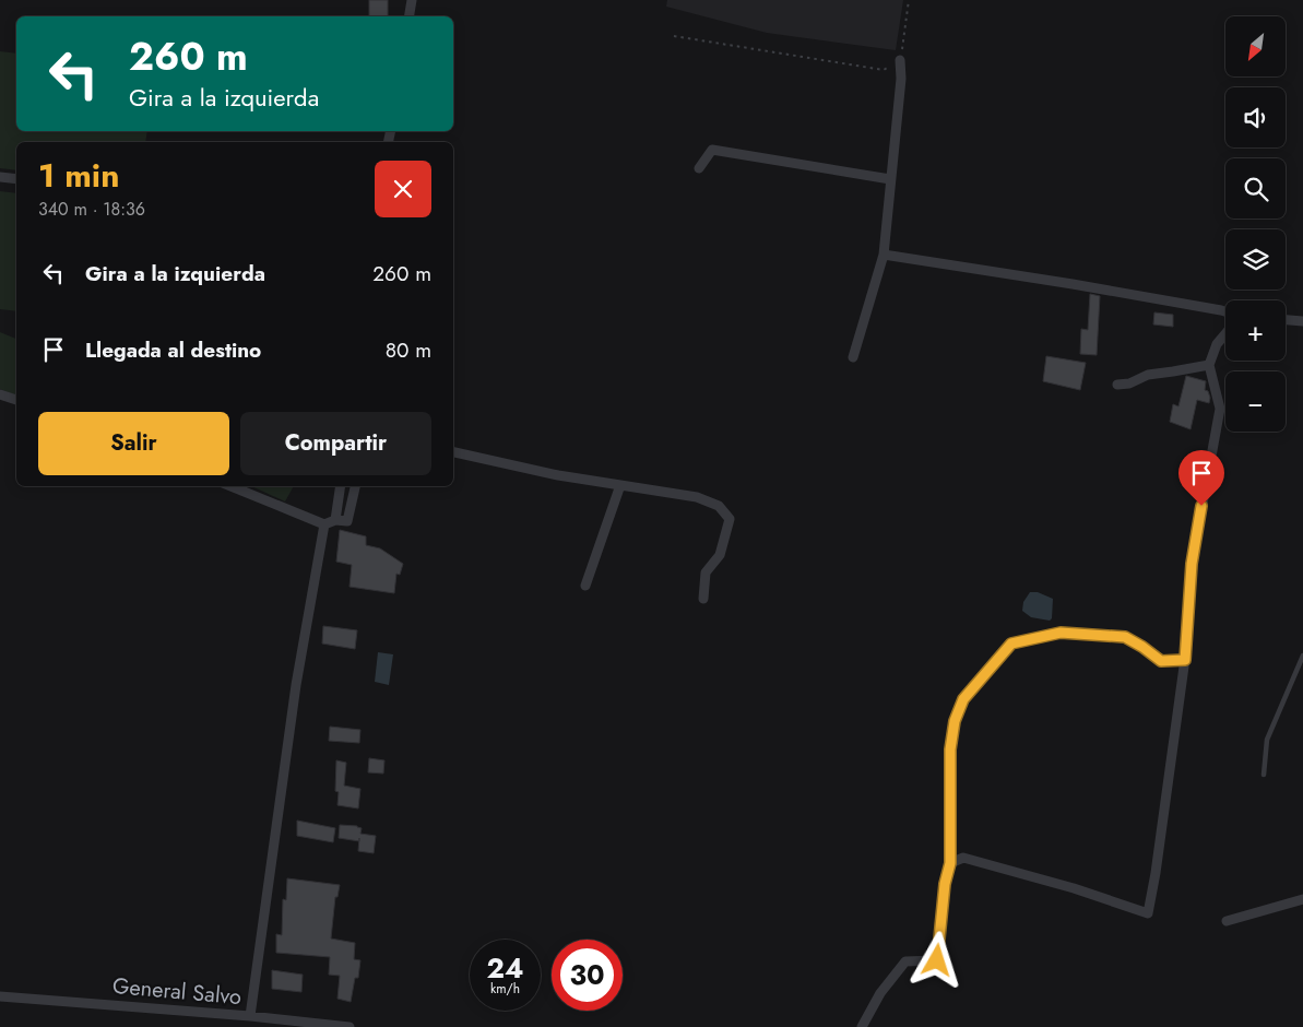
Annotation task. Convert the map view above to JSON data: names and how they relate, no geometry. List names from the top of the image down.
{
  "streets": {
    "street": ["General Salvo"]
  },
  "north": "bottom left",
  "page": {
    "map_buttons": ["+", "−"],
    "turn": ["260 m", "Gira a la izquierda"],
    "heading": ["1 min", "340 m · 18:36"],
    "list": [
      {
        "name": "Gira a la izquierda",
        "value": "260 m"
      },
      {
        "name": "Llegada al destino",
        "value": "80 m"
      }
    ],
    "buttons": ["Salir", "Compartir"],
    "speed": "24 km/h",
    "limit": "30"
  }
}
